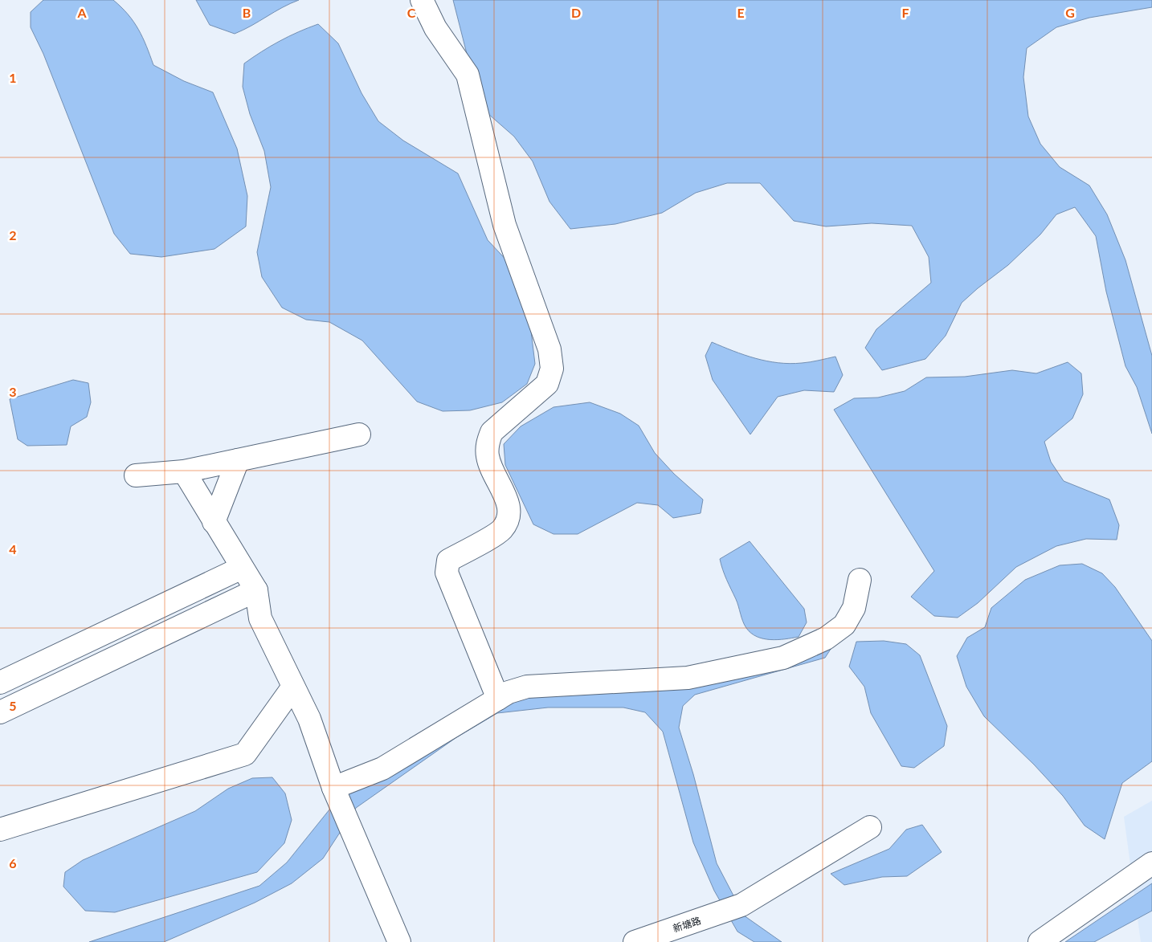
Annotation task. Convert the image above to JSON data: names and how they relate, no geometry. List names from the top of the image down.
{
  "streets": {
    "street": ["新塘路"]
  },
  "grid": {
    "columns": [
      "A",
      "B",
      "C",
      "D",
      "E",
      "F",
      "G"
    ],
    "rows": [
      "1",
      "2",
      "3",
      "4",
      "5",
      "6"
    ]
  }
}
